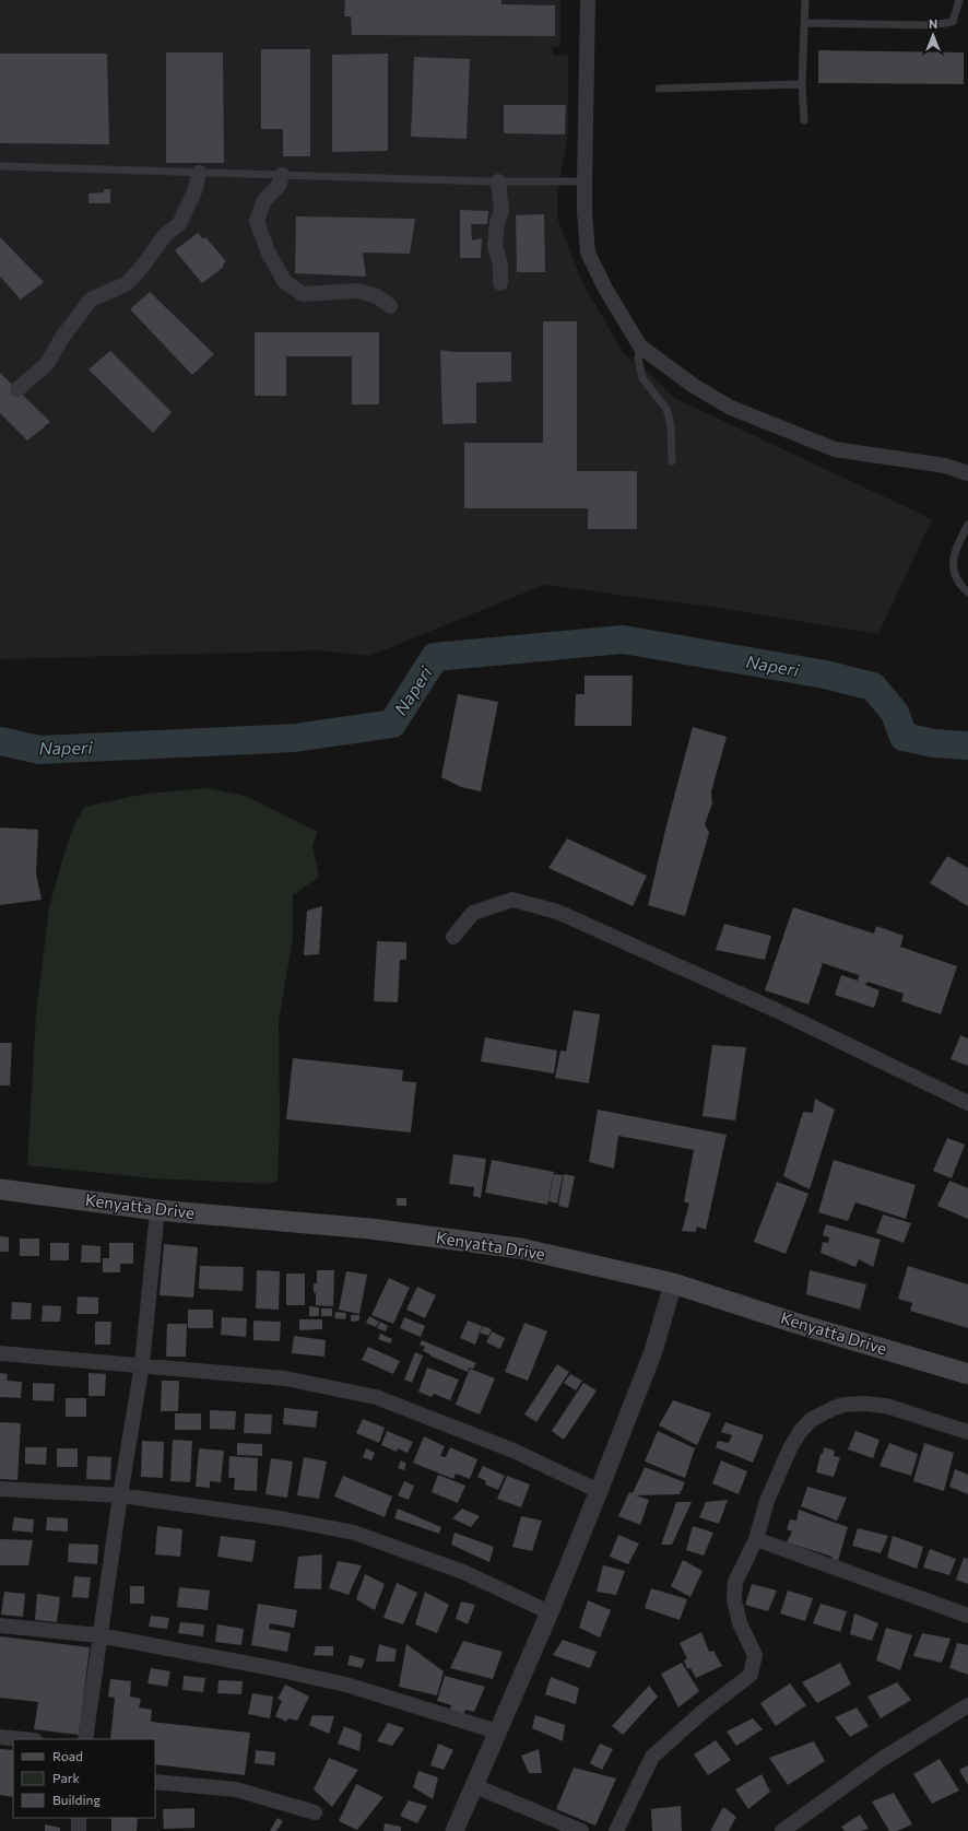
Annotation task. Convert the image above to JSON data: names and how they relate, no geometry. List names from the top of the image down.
{
  "streets": {
    "main road": ["Kenyatta Drive"]
  },
  "water": ["Naperi"],
  "legend": ["Road", "Park", "Building"],
  "north": "top"
}
